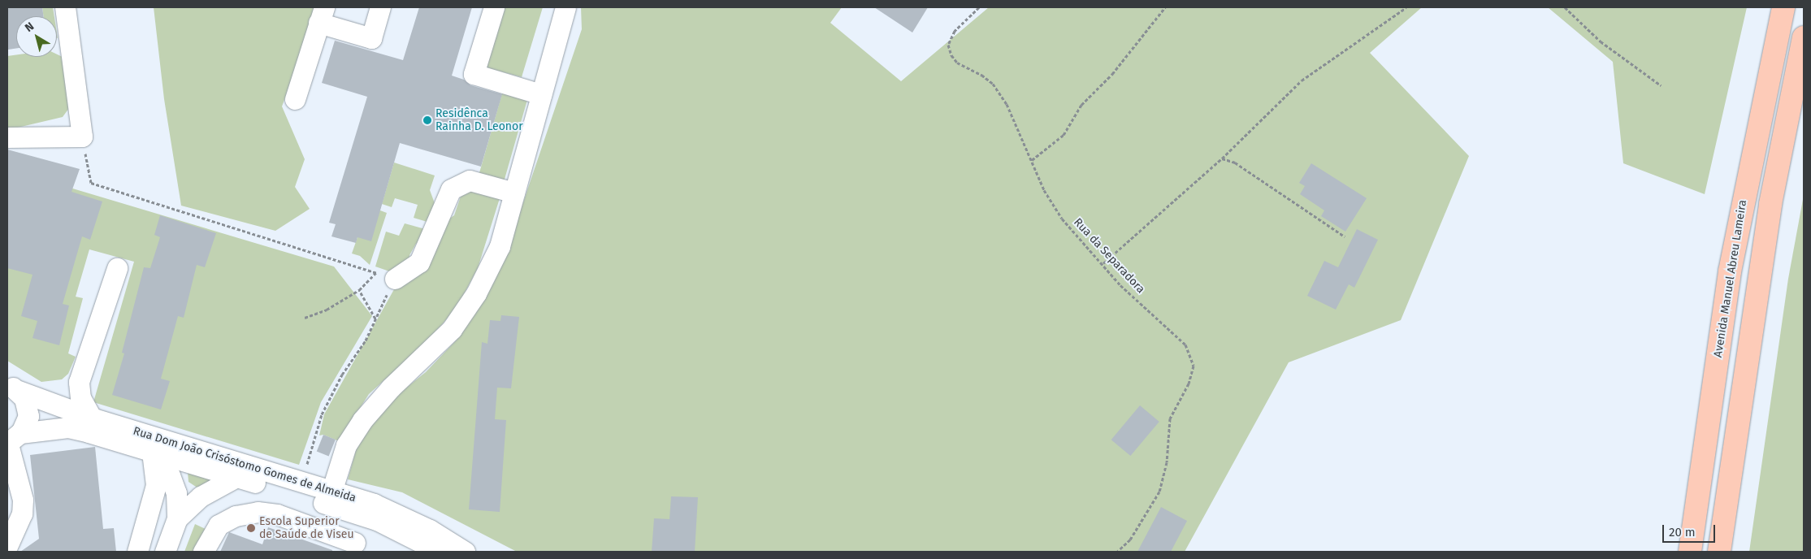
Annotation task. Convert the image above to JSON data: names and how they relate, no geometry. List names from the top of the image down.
{
  "streets": {
    "main road": ["Avenida Manuel Abreu Lameira"],
    "street": ["Rua Dom João Crisóstomo Gomes de Almeida"],
    "path": ["Rua da Separadora"]
  },
  "places": ["Residênca Rainha D. Leonor", "Escola Superior de Saúde de Viseu"],
  "scale_bar": "20 m",
  "north": "top left"
}
